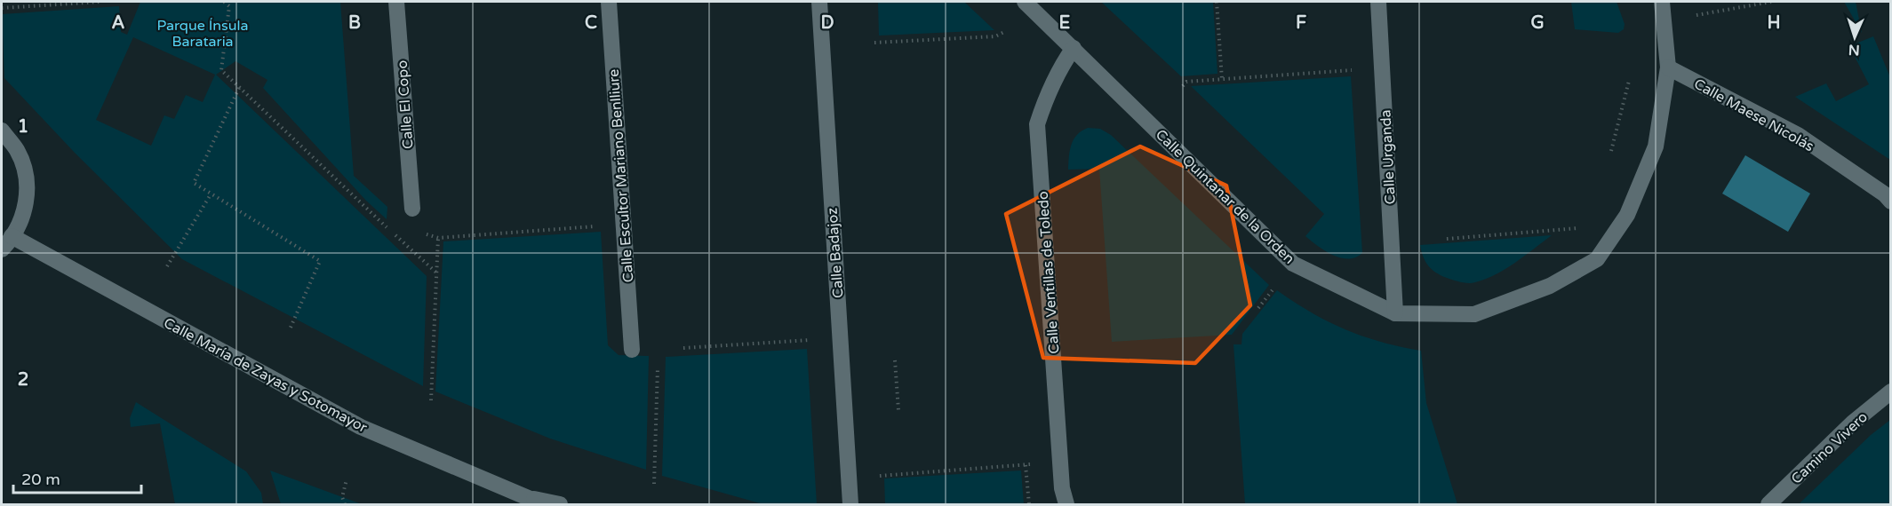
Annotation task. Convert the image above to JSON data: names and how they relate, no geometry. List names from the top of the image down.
{
  "streets": {
    "street": [
      "Calle El Copo",
      "Calle Maese Nicolás",
      "Calle Urganda",
      "Calle Escultor Mariano Benlliure",
      "Calle Quintanar de la Orden",
      "Calle Badajoz",
      "Calle Ventillas de Toledo",
      "Calle María de Zayas y Sotomayor",
      "Camino Vivero"
    ]
  },
  "crossings": [
    ["Calle Maese Nicolás", "Calle Quintanar de la Orden"],
    ["Calle Urganda", "Calle Quintanar de la Orden"],
    ["Calle Quintanar de la Orden", "Calle Ventillas de Toledo"]
  ],
  "parks": ["Parque Ínsula Barataria"],
  "scale_bar": "20 m",
  "north": "bottom",
  "grid": {
    "columns": [
      "A",
      "B",
      "C",
      "D",
      "E",
      "F",
      "G",
      "H"
    ],
    "rows": ["1", "2"]
  }
}
